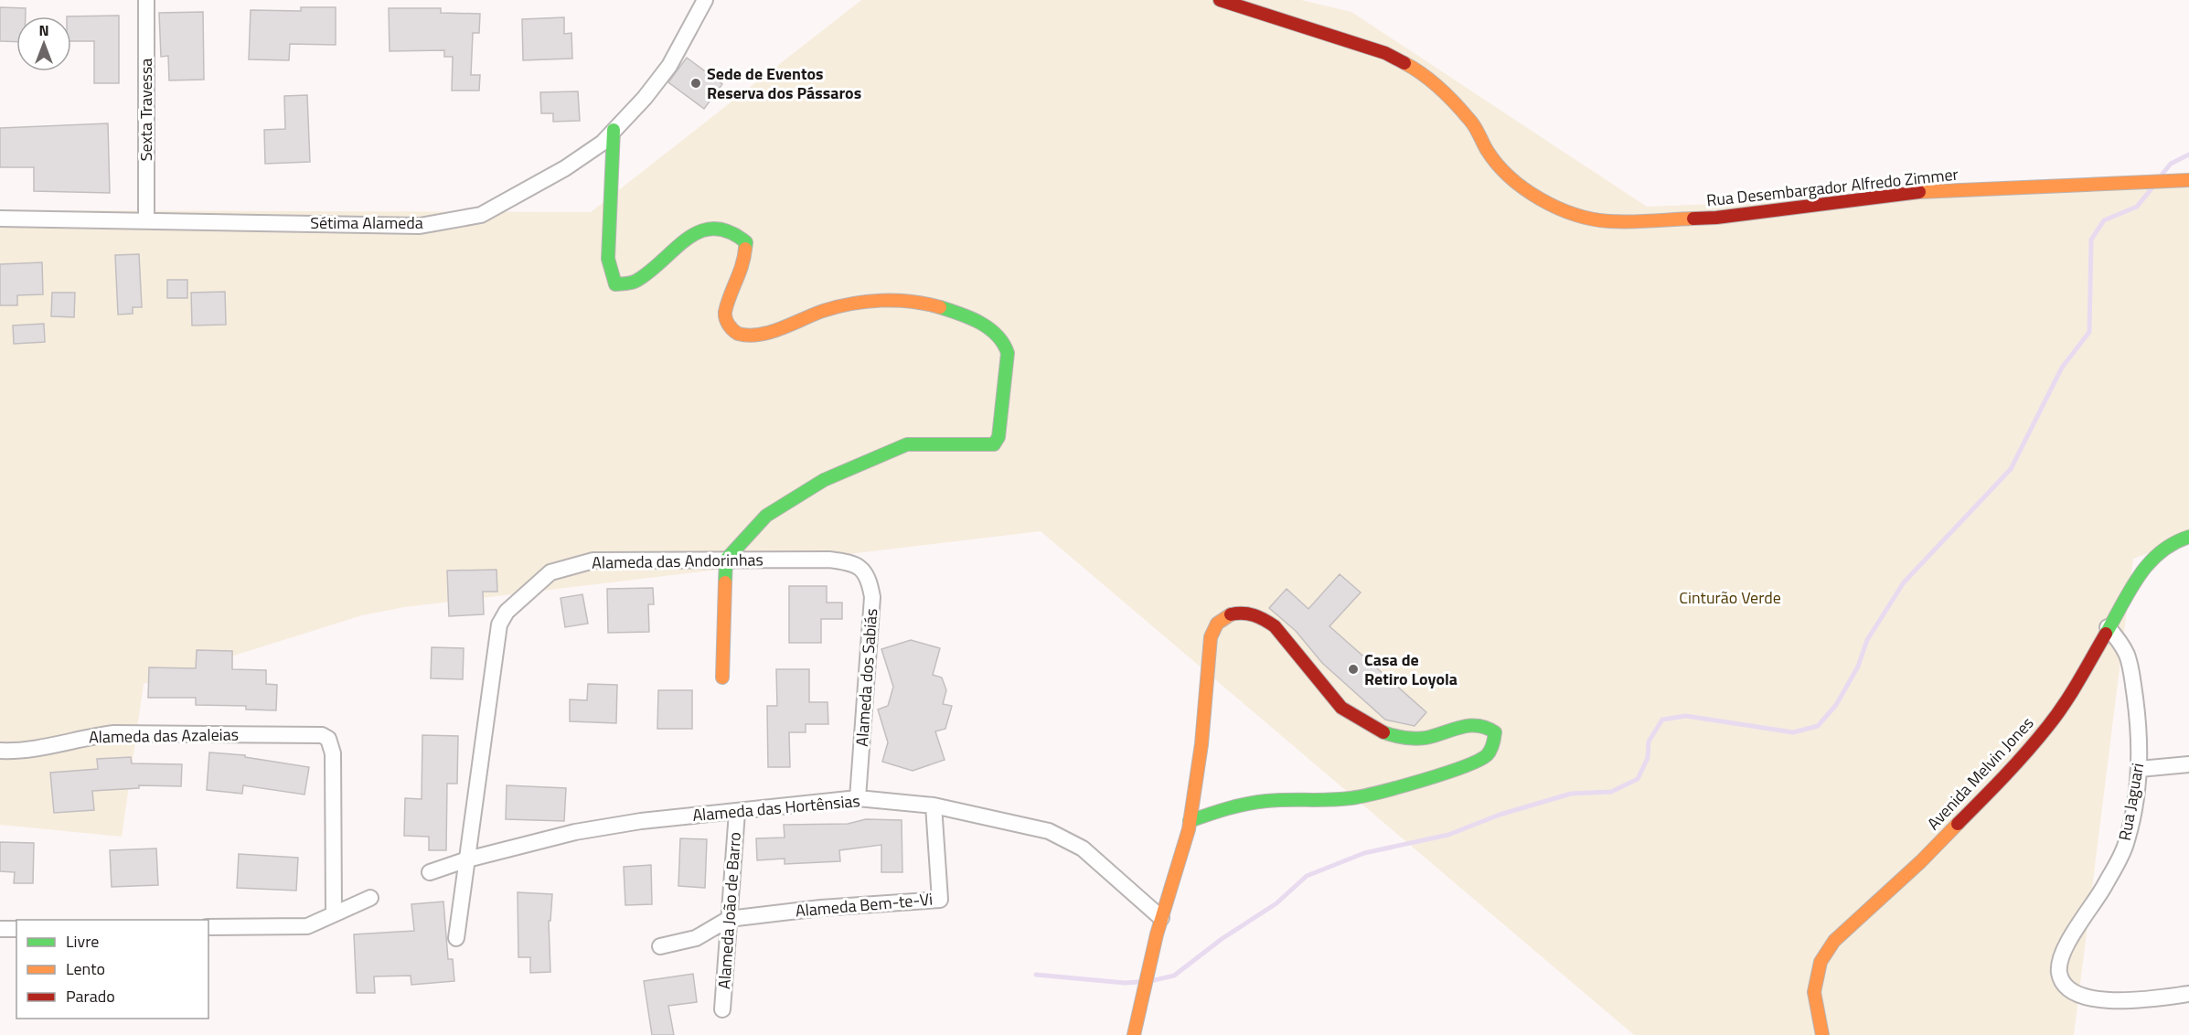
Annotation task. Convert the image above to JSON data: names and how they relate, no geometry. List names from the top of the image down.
{
  "streets": {
    "street": [
      "Sexta Travessa",
      "Rua Desembargador Alfredo Zimmer",
      "Sétima Alameda",
      "Alameda das Andorinhas",
      "Alameda dos Sabiás",
      "Alameda das Azaleias",
      "Avenida Melvin Jones",
      "Rua Jaguari",
      "Alameda das Hortênsias",
      "Alameda Bem-te-Vi",
      "Alameda João de Barro"
    ]
  },
  "crossings": [
    ["Sexta Travessa", "Sétima Alameda"],
    ["Alameda das Andorinhas", "Alameda dos Sabiás"],
    ["Alameda das Andorinhas", "Alameda das Hortênsias"],
    ["Alameda dos Sabiás", "Alameda das Hortênsias"],
    ["Avenida Melvin Jones", "Rua Jaguari"],
    ["Alameda das Hortênsias", "Alameda Bem-te-Vi"],
    ["Alameda das Hortênsias", "Alameda João de Barro"],
    ["Alameda Bem-te-Vi", "Alameda João de Barro"]
  ],
  "parks": ["Cinturão Verde"],
  "places": ["Sede de Eventos Reserva dos Pássaros", "Casa de Retiro Loyola"],
  "legend": ["Livre", "Lento", "Parado"],
  "north": "top"
}
